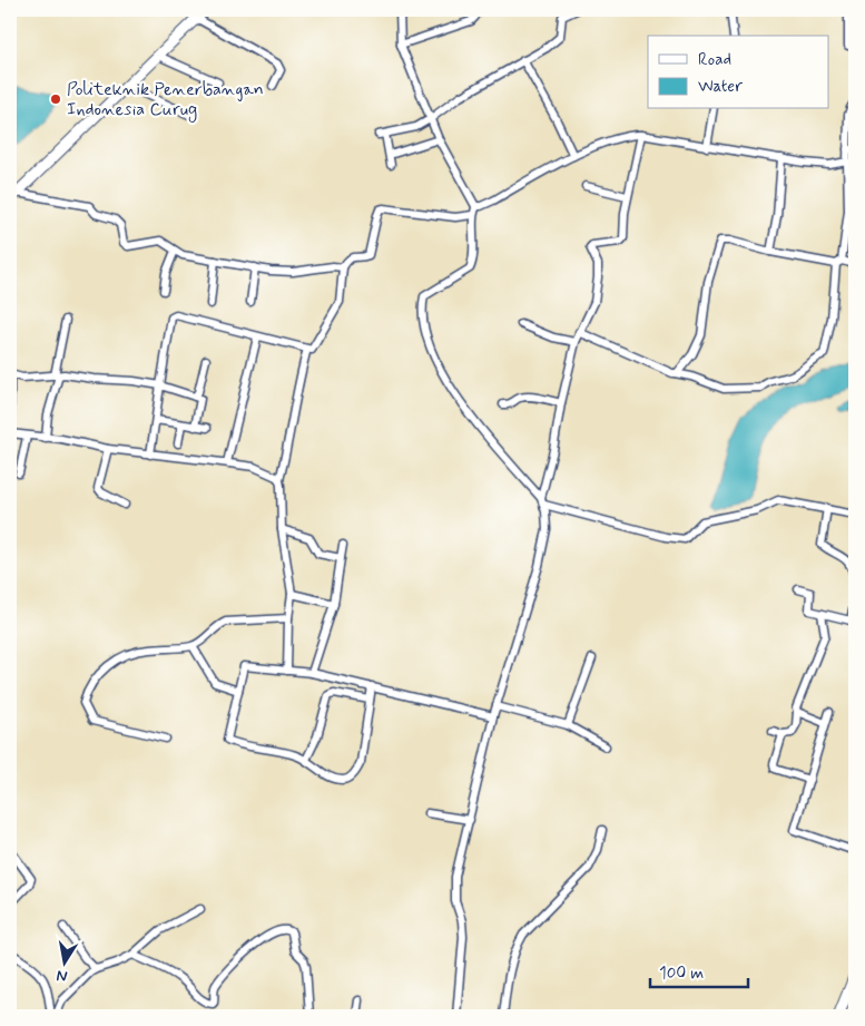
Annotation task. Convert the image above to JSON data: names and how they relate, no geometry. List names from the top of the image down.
{
  "places": ["Politeknik Penerbangan Indonesia Curug"],
  "legend": ["Road", "Water"],
  "scale_bar": "100 m",
  "north": "bottom"
}
